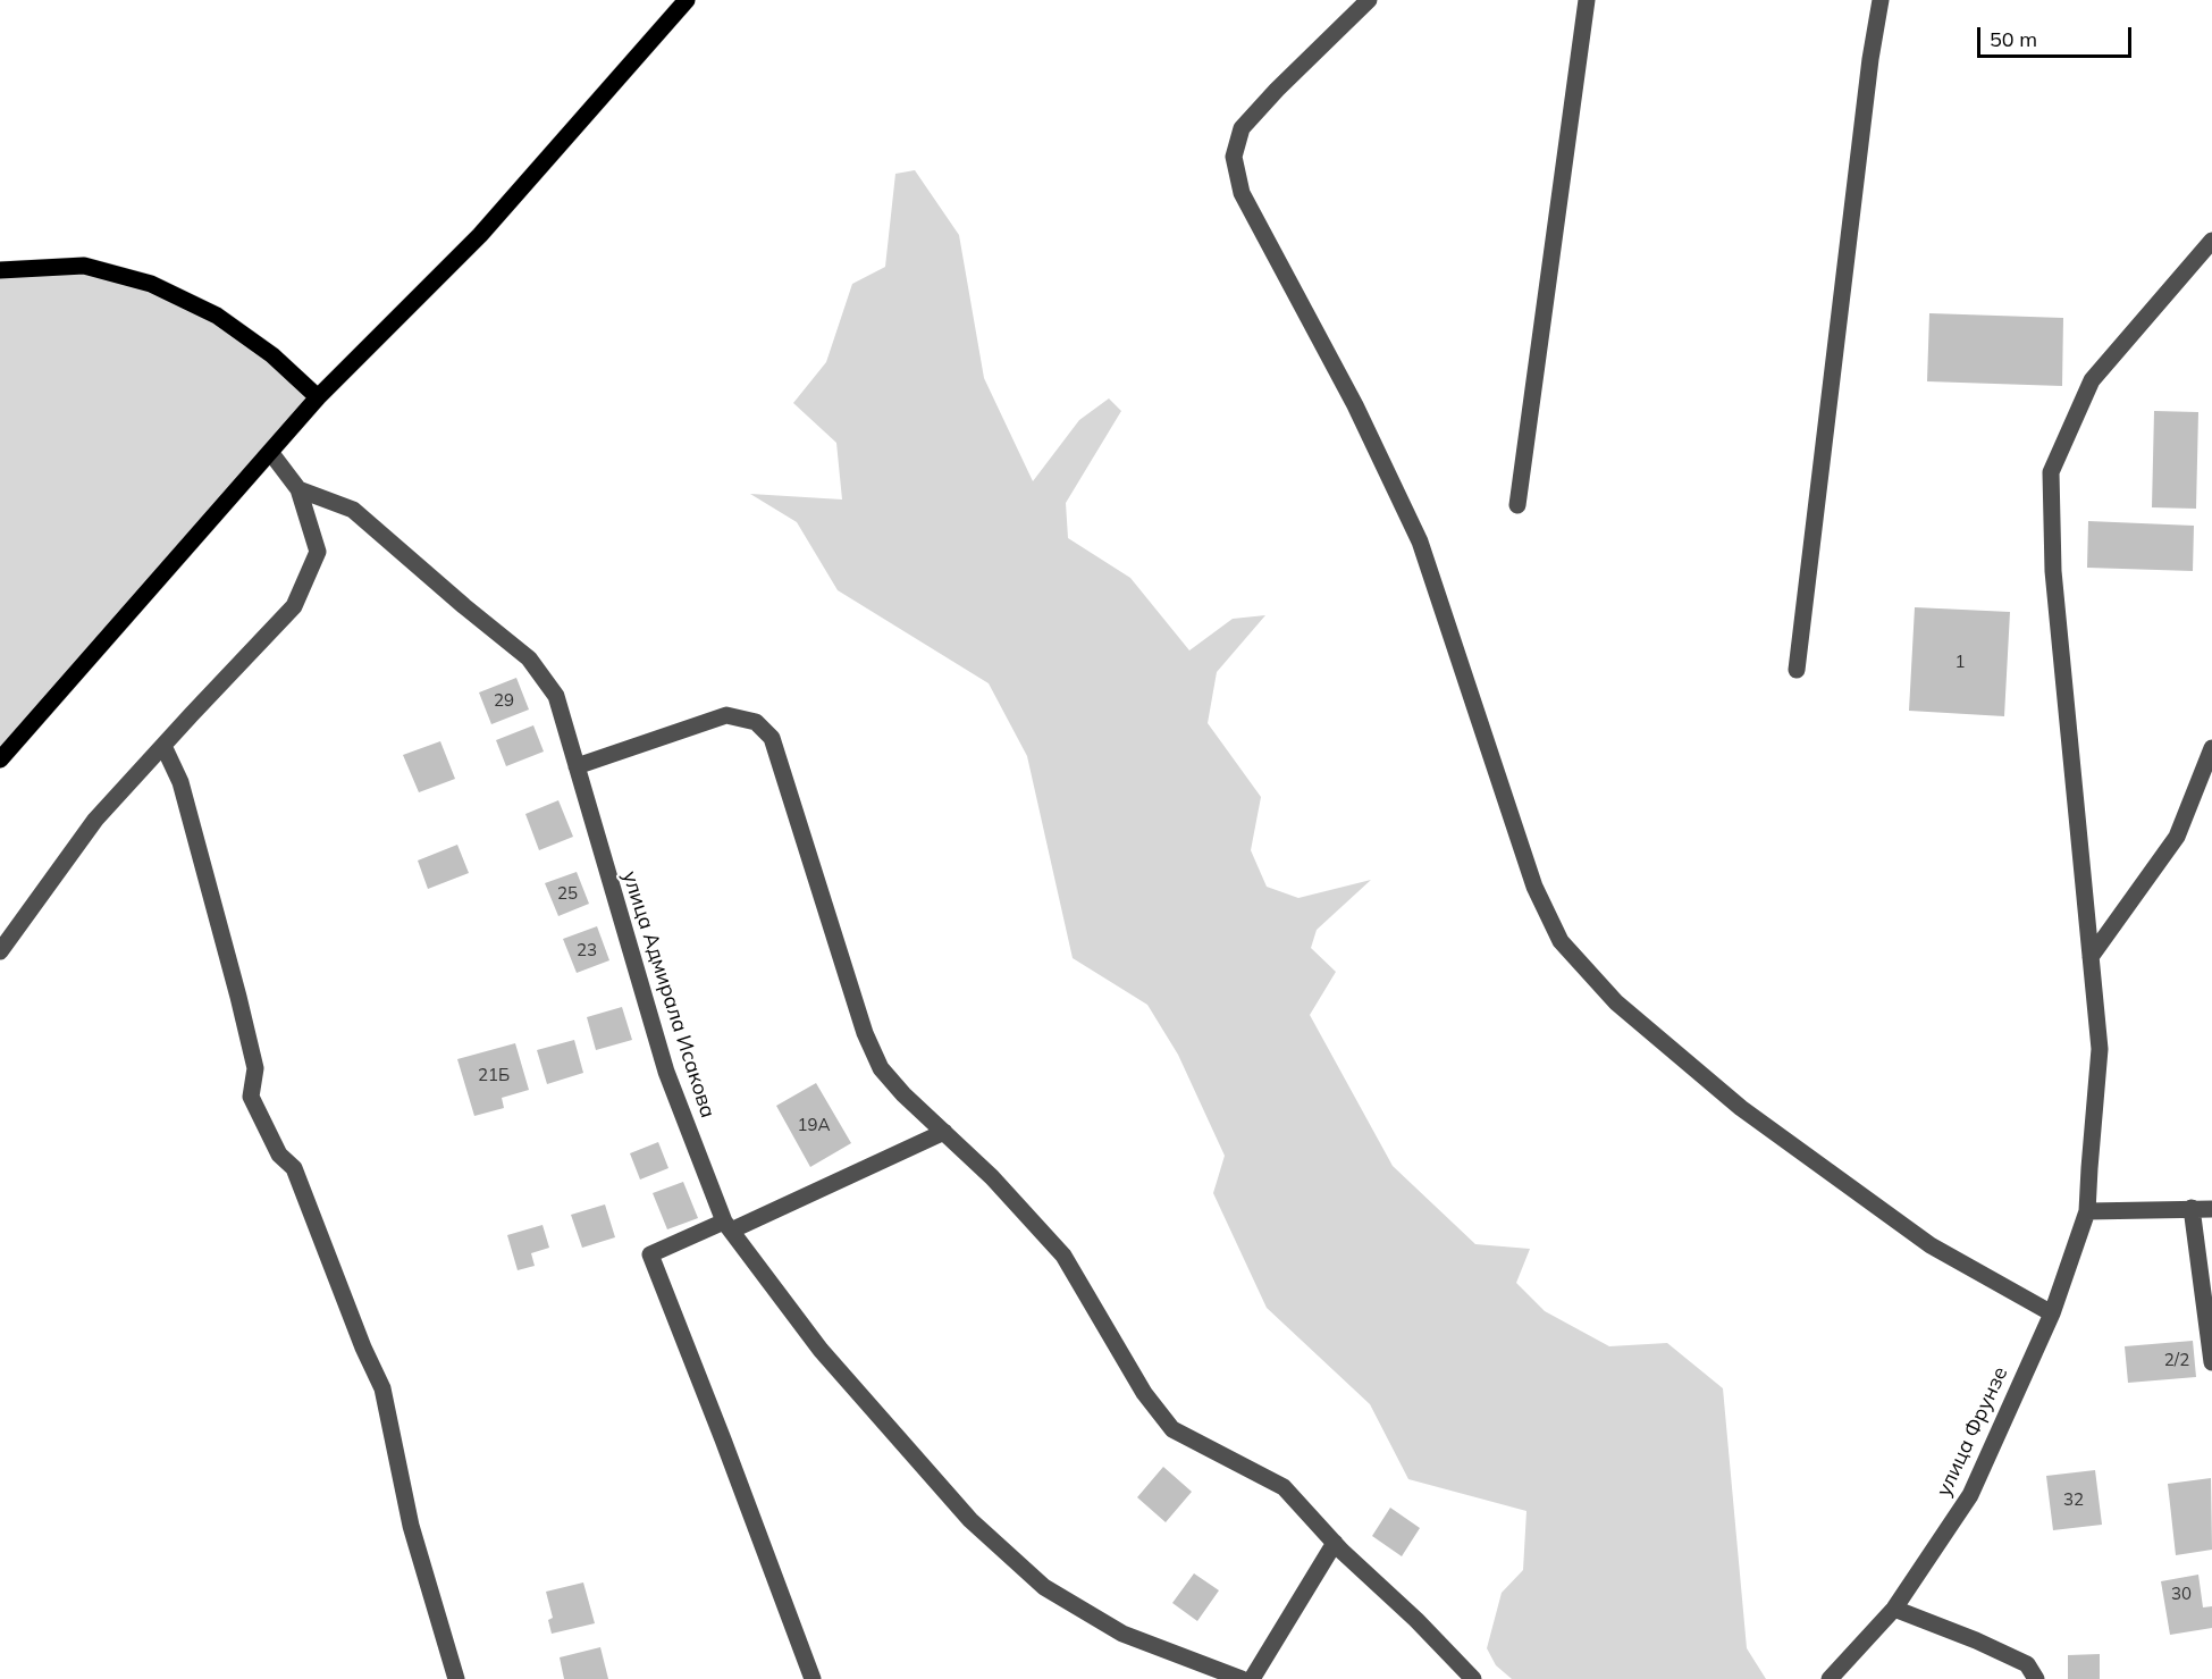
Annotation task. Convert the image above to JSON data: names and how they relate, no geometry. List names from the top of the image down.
{
  "streets": {
    "street": ["улица Адмирала Исакова", "улица Фрунзе"]
  },
  "house_numbers": [
    "1",
    "29",
    "25",
    "23",
    "21Б",
    "19А",
    "2/2",
    "32",
    "30"
  ],
  "scale_bar": "50 m"
}
